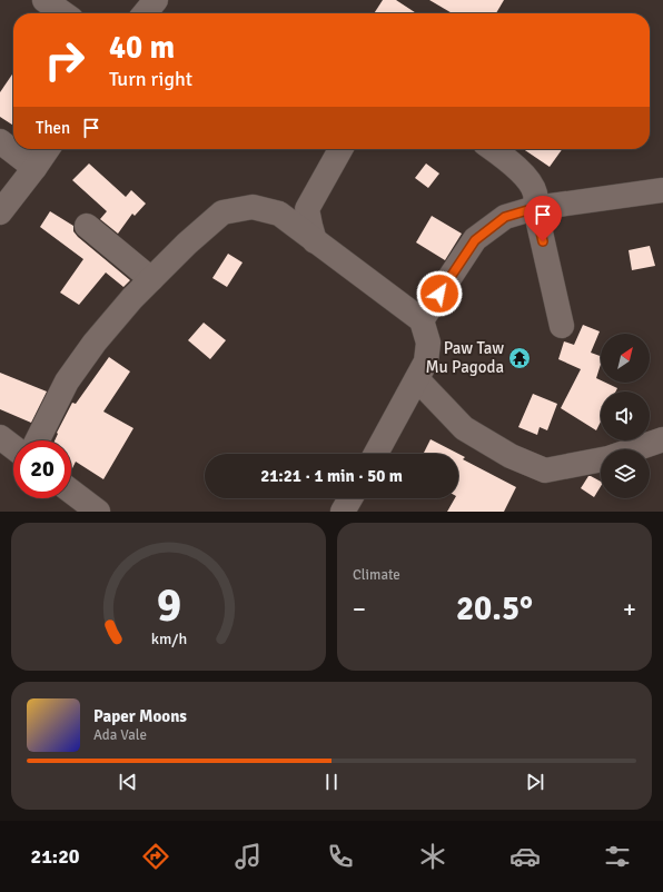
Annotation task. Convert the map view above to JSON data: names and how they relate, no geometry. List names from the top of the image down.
{
  "places": {
    "temple": ["Paw Taw Mu Pagoda"]
  },
  "north": "top right",
  "page": {
    "turn": ["40 m", "Turn right"],
    "then": "Then",
    "limit": "20",
    "trip": "21:21 · 1 min · 50 m",
    "tile": "Climate",
    "heat": ["−", "20.5°", "+"],
    "song": ["Paper Moons", "Ada Vale"],
    "tabs": "21:20",
    "gauge": ["9", "km/h"]
  }
}
